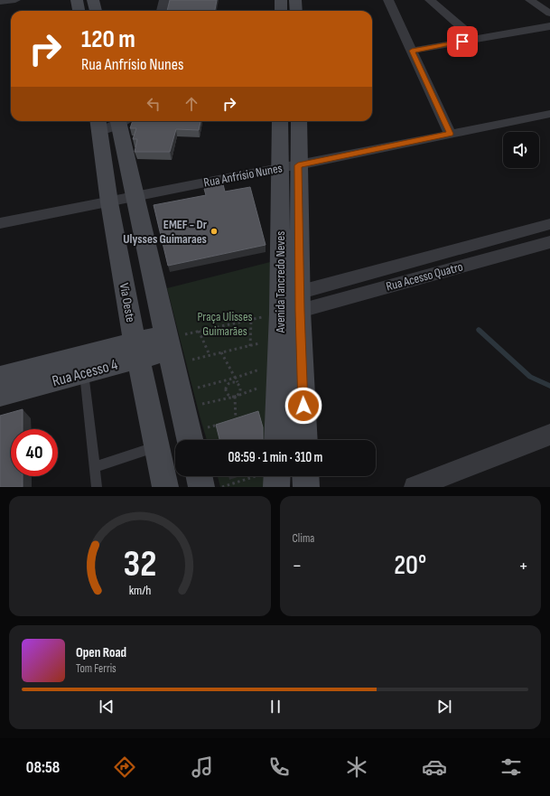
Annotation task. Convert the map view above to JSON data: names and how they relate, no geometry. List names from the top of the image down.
{
  "streets": {
    "street": [
      "Rua Anfrísio Nunes",
      "Rua Acesso Quatro",
      "Avenida Tancredo Neves",
      "Via Oeste",
      "Rua Acesso 4"
    ]
  },
  "crossings": [
    ["Rua Anfrísio Nunes", "Avenida Tancredo Neves"],
    ["Rua Anfrísio Nunes", "Via Oeste"],
    ["Rua Acesso Quatro", "Avenida Tancredo Neves"],
    ["Via Oeste", "Rua Acesso 4"]
  ],
  "parks": ["Praça Ulisses Guimarães"],
  "places": ["EMEF - Dr Ulysses Guimaraes"],
  "page": {
    "turn": ["120 m", "Rua Anfrísio Nunes"],
    "limit": "40",
    "trip": "08:59 · 1 min · 310 m",
    "tile": "Clima",
    "heat": ["−", "20°", "+"],
    "song": ["Open Road", "Tom Ferris"],
    "tabs": "08:58",
    "gauge": ["32", "km/h"]
  }
}
